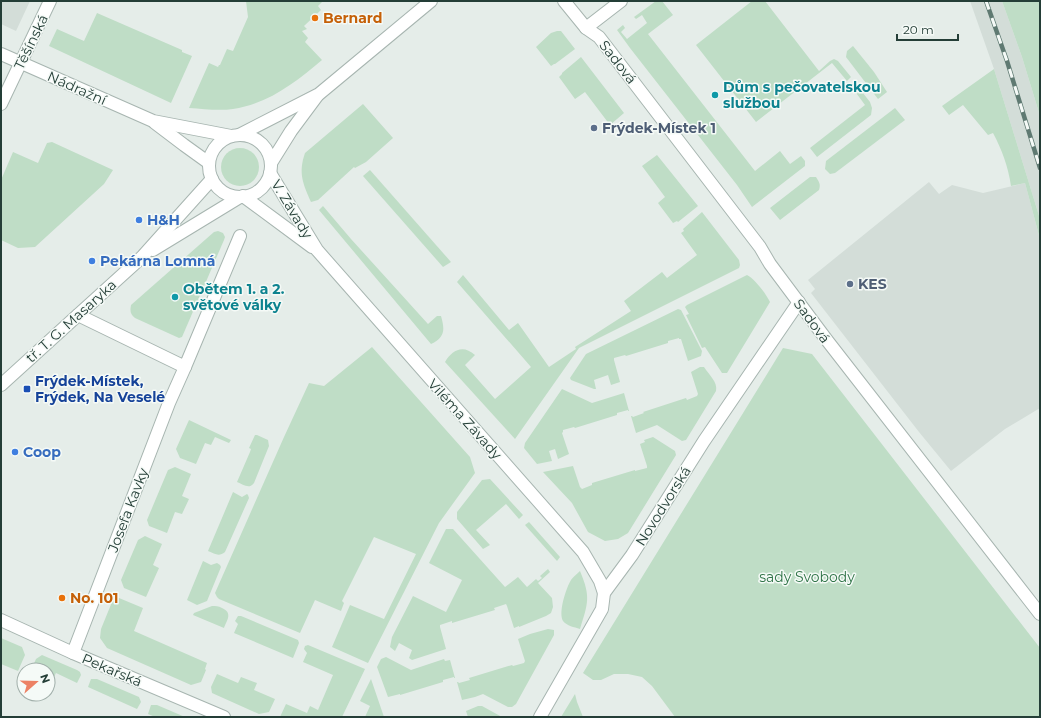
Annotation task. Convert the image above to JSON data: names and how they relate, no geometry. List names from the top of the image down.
{
  "streets": {
    "street": [
      "Těšínská",
      "Sadová",
      "Nádražní",
      "V. Závady",
      "tř. T. G. Masaryka",
      "Viléma Závady",
      "Novodvorská",
      "Josefa Kavky",
      "Pekařská"
    ]
  },
  "crossings": [
    ["Těšínská", "Nádražní"],
    ["Sadová", "Novodvorská"],
    ["Nádražní", "V. Závady"],
    ["Nádražní", "tř. T. G. Masaryka"],
    ["V. Závady", "tř. T. G. Masaryka"],
    ["V. Závady", "Viléma Závady"],
    ["Viléma Závady", "Novodvorská"],
    ["Josefa Kavky", "Pekařská"]
  ],
  "parks": ["sady Svobody"],
  "places": {
    "other": [
      "Bernard",
      "Dům s pečovatelskou službou",
      "Frýdek-Místek 1",
      "H&H",
      "Pekárna Lomná",
      "KES",
      "Obětem 1. a 2. světové války",
      "Coop",
      "No. 101"
    ],
    "transit": ["Frýdek-Místek, Frýdek, Na Veselé"]
  },
  "scale_bar": "20 m",
  "north": "right"
}
